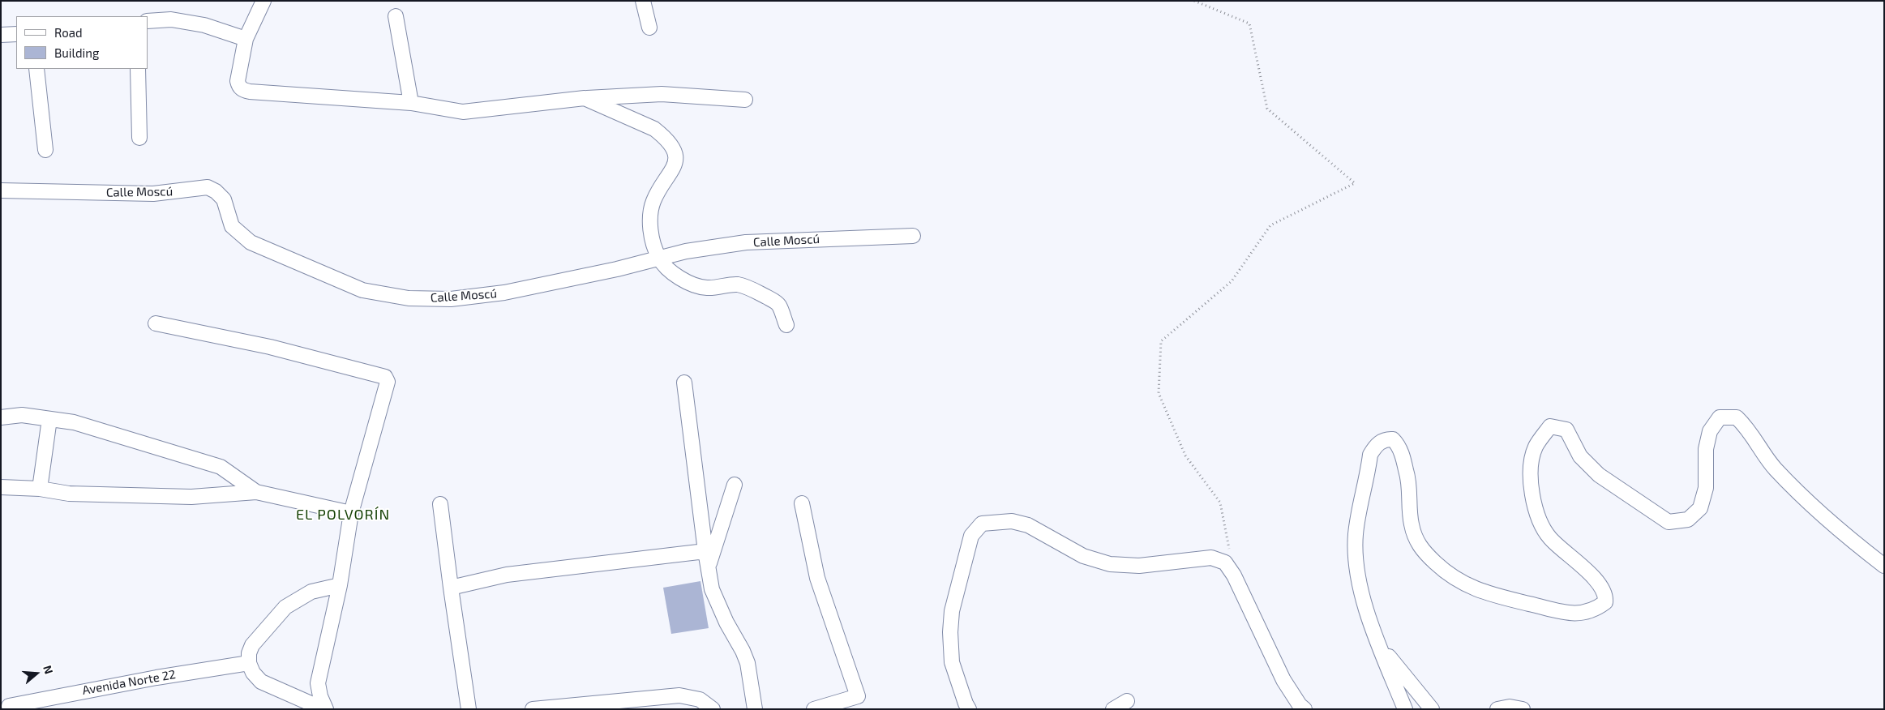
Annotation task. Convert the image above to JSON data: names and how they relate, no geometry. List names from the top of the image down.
{
  "streets": {
    "street": ["Calle Moscú", "Avenida Norte 22"]
  },
  "districts": ["EL POLVORÍN"],
  "legend": ["Road", "Building"],
  "north": "right"
}
